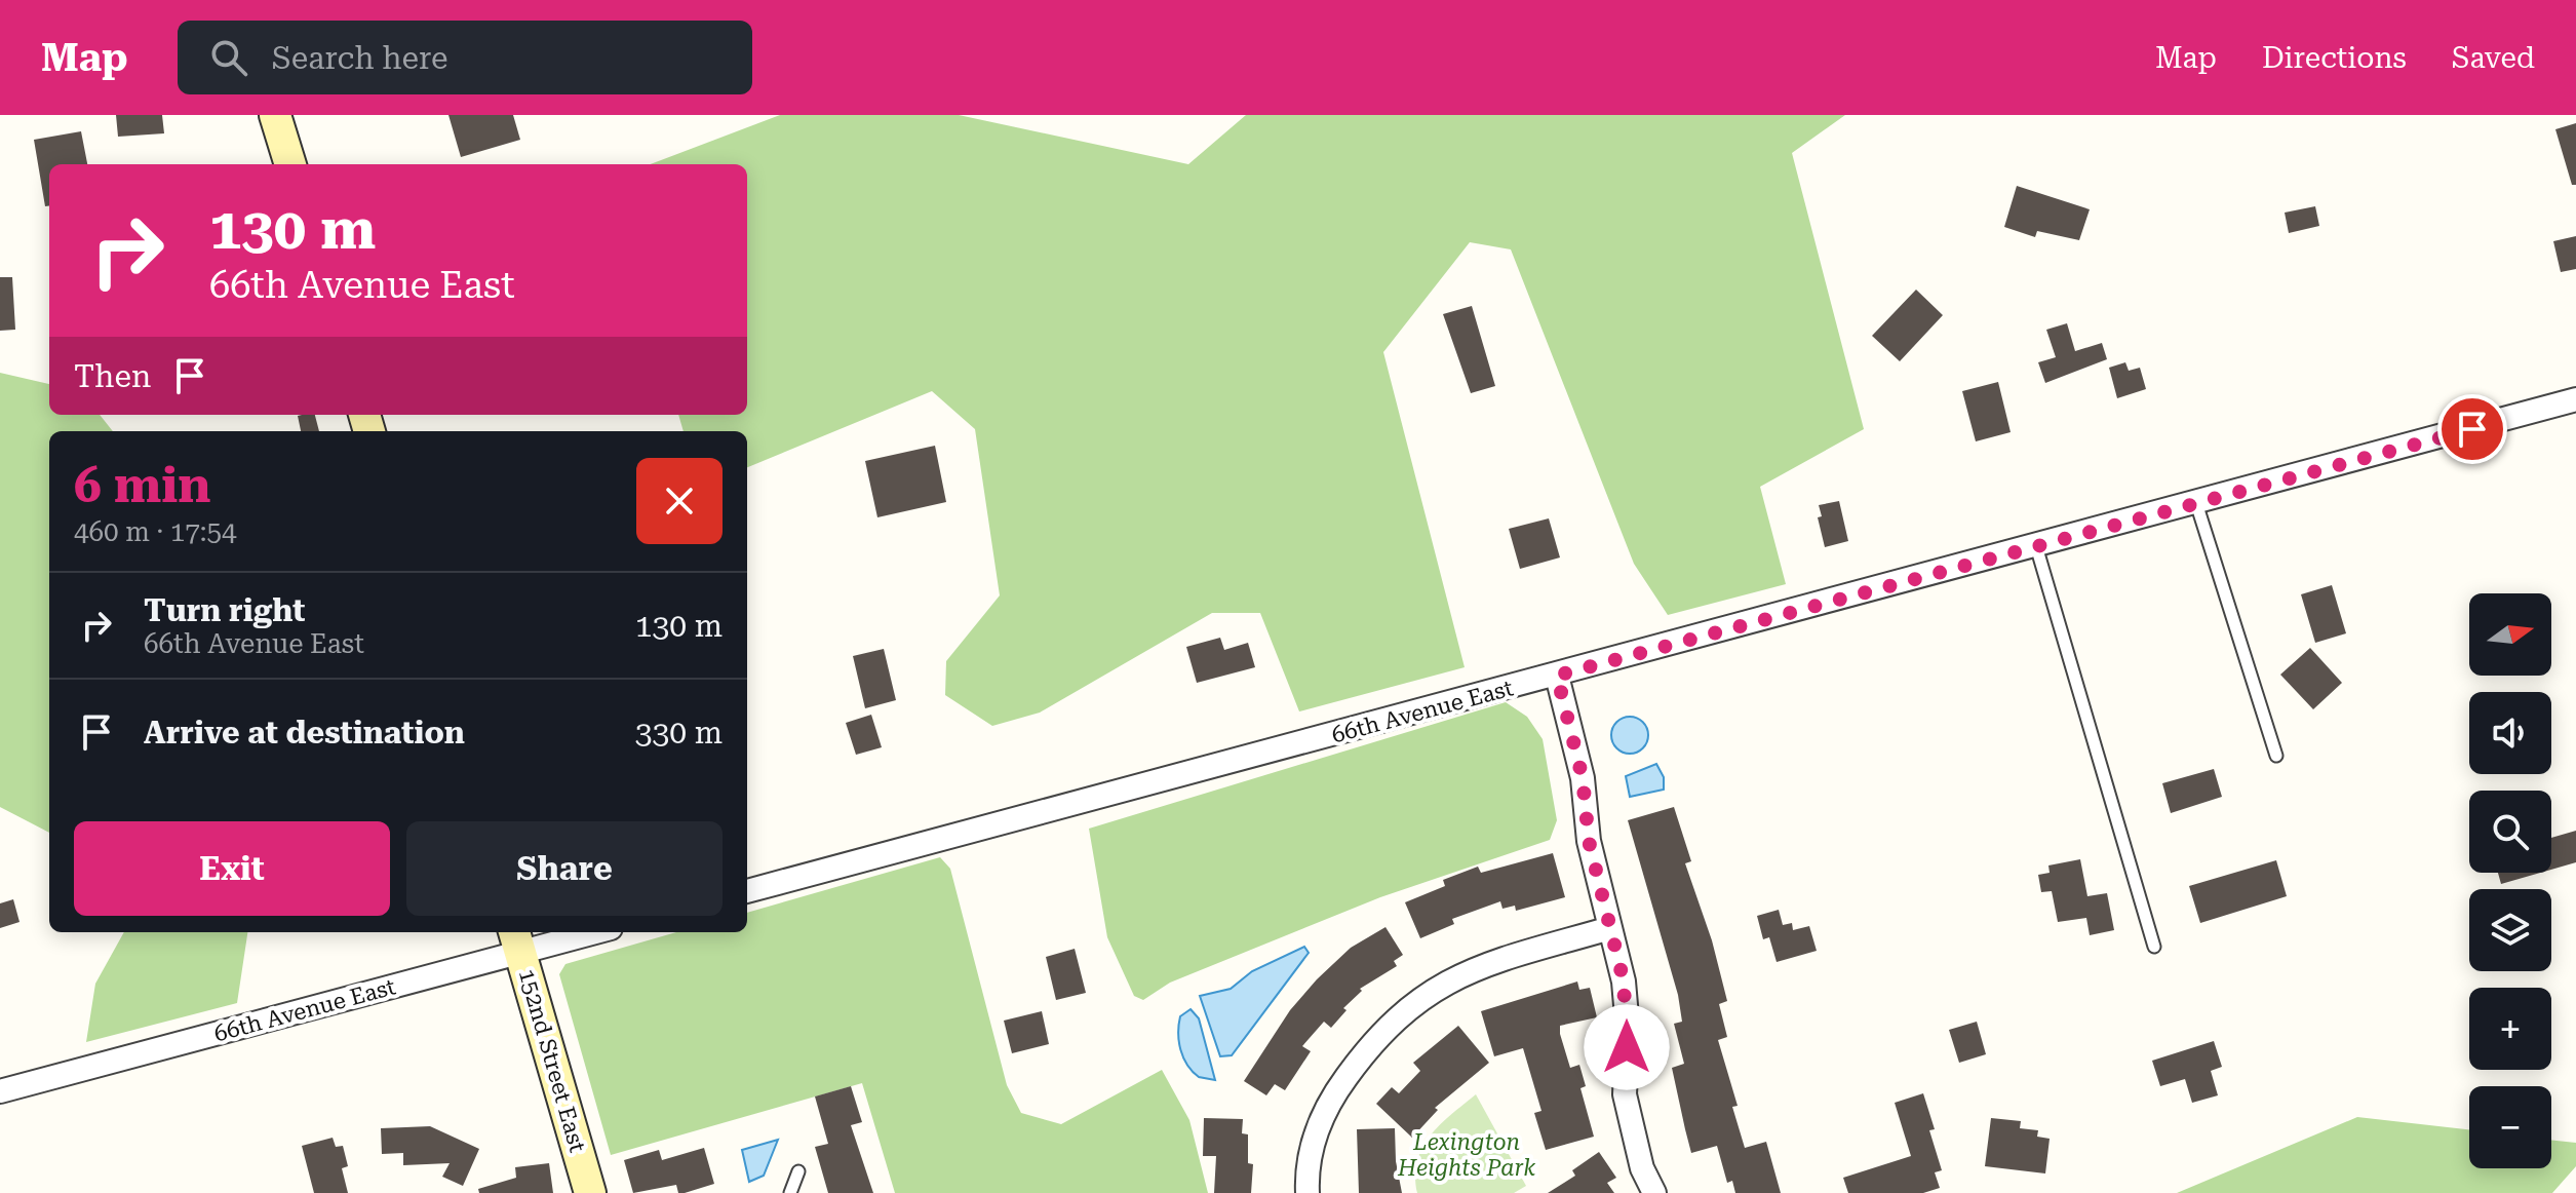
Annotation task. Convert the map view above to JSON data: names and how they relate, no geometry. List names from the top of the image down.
{
  "streets": {
    "street": ["66th Avenue East", "152nd Street East"]
  },
  "crossings": [
    ["66th Avenue East", "152nd Street East"]
  ],
  "parks": ["Lexington Heights Park"],
  "north": "right",
  "page": {
    "header": "Map",
    "search": "Search here",
    "nav": ["Map", "Directions", "Saved"],
    "turn": ["130 m", "66th Avenue East"],
    "then": "Then",
    "heading": ["6 min", "460 m · 17:54"],
    "list": [
      {
        "name": "Turn right",
        "note": "66th Avenue East",
        "value": "130 m"
      },
      {
        "name": "Arrive at destination",
        "value": "330 m"
      }
    ],
    "map_buttons": ["+", "−"],
    "buttons": ["Exit", "Share"]
  }
}
